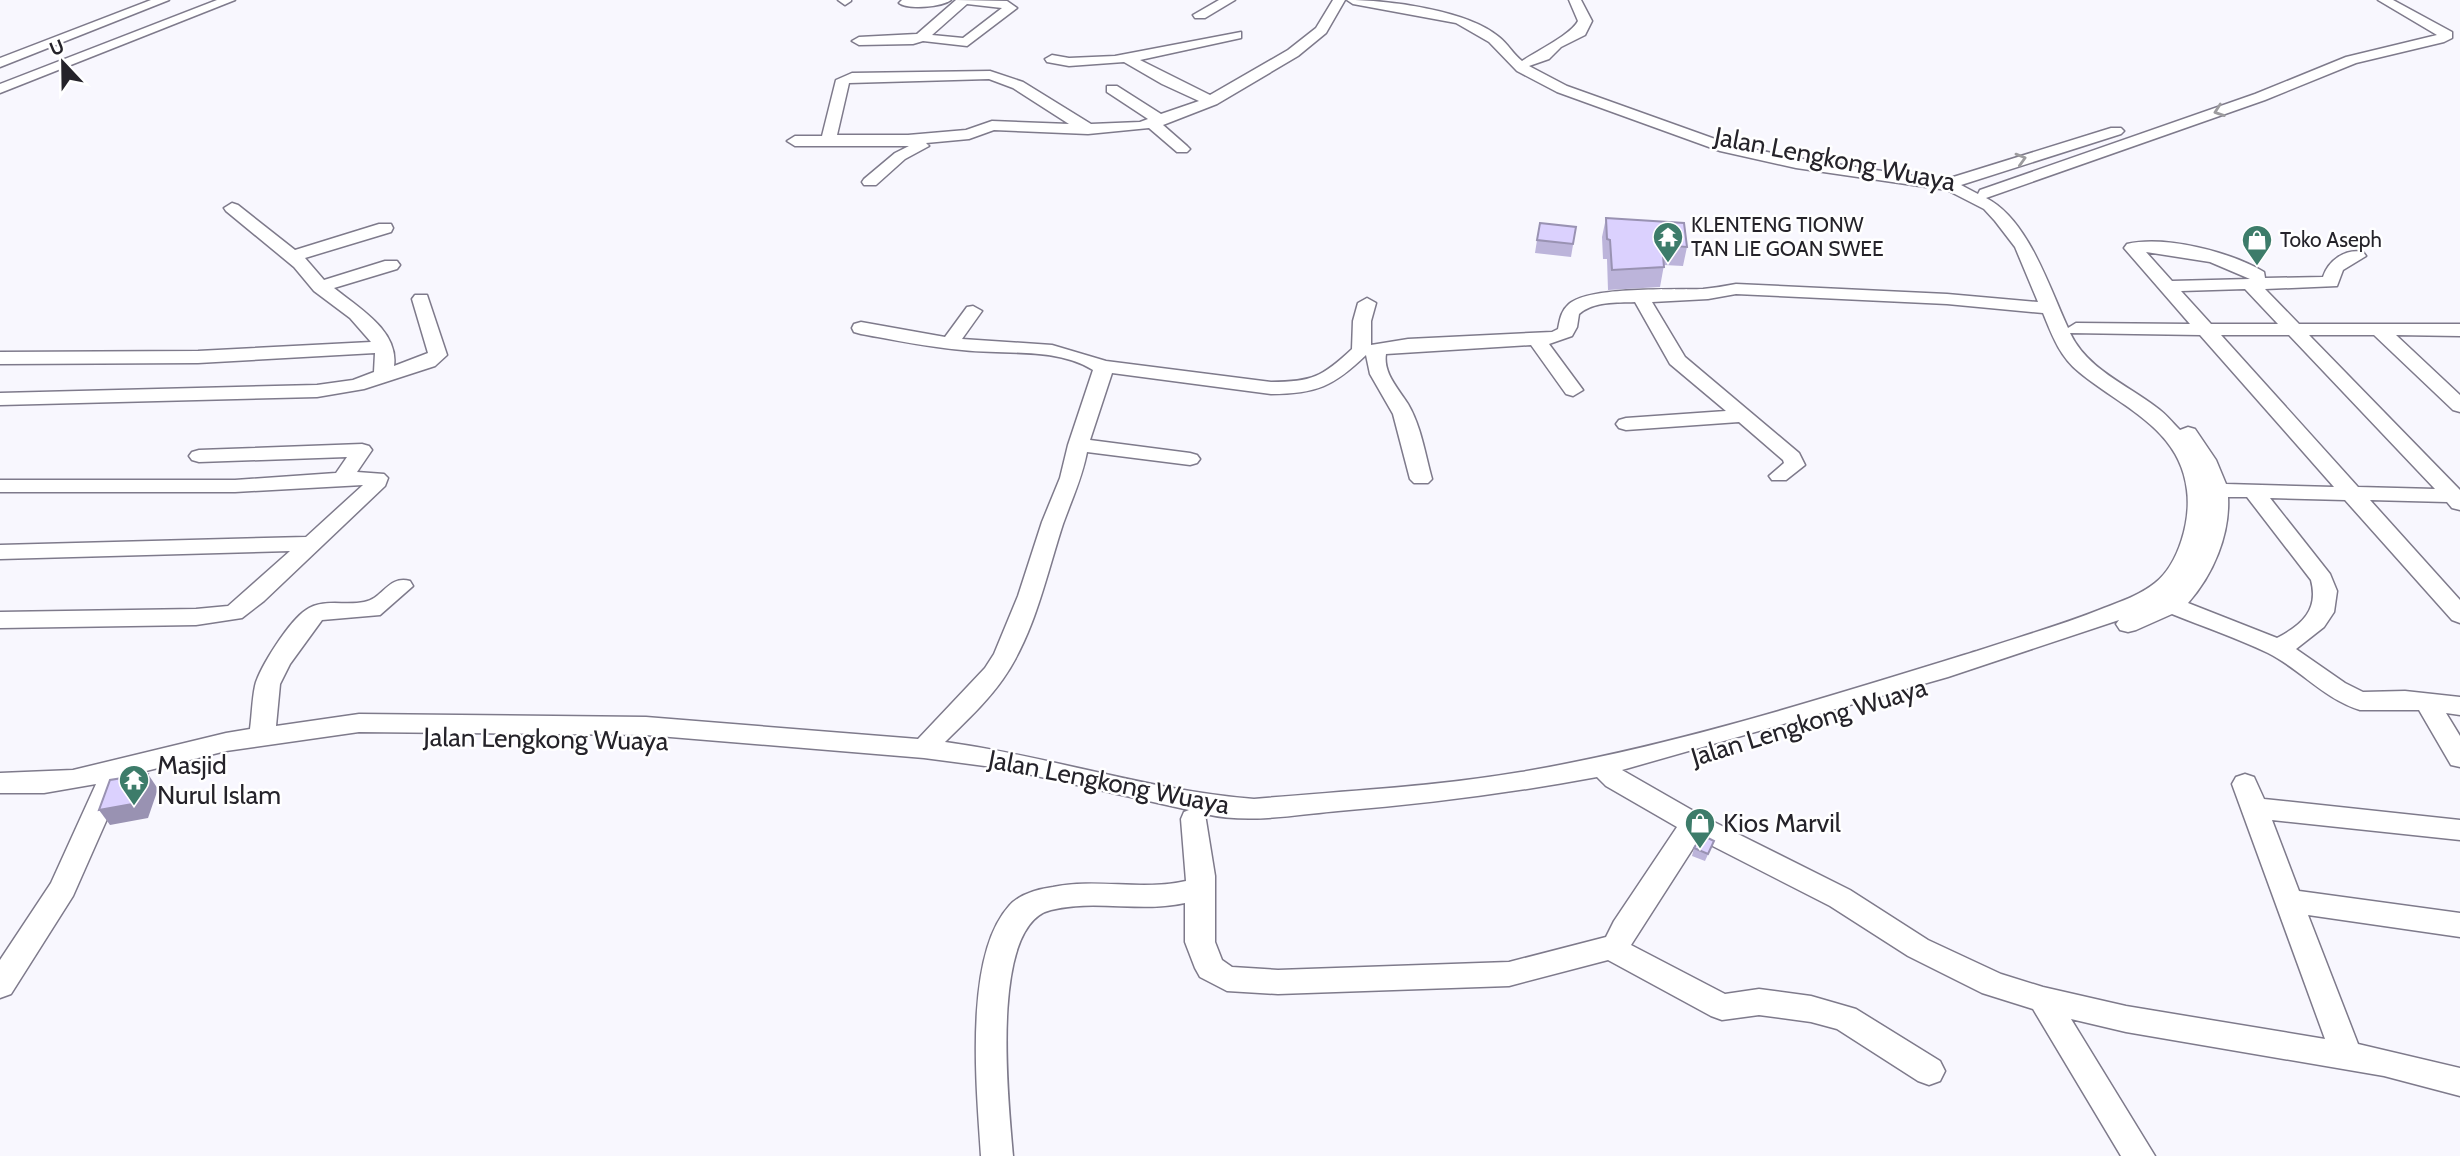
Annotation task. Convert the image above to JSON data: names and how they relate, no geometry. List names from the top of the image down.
{
  "streets": {
    "street": ["Jalan Lengkong Wuaya"]
  },
  "places": {
    "temple": ["KLENTENG TIONW TAN LIE GOAN SWEE", "Masjid Nurul Islam"],
    "shop": ["Toko Aseph", "Kios Marvil"]
  },
  "north": "top"
}
